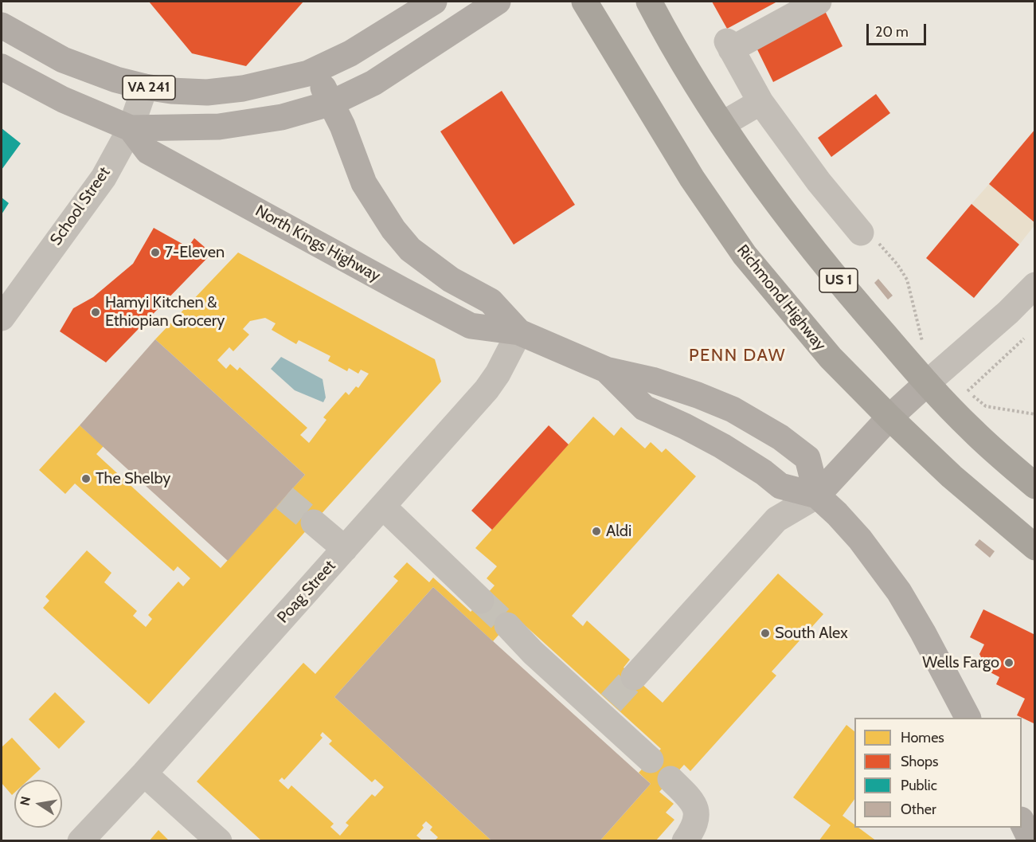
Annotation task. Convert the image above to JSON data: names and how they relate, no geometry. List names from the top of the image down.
{
  "streets": {
    "highway": ["US 1", "Richmond Highway"],
    "main road": ["VA 241", "North Kings Highway"],
    "street": ["School Street", "Poag Street"]
  },
  "crossings": [
    ["VA 241", "School Street"],
    ["VA 241", "North Kings Highway"],
    ["School Street", "North Kings Highway"],
    ["North Kings Highway", "Poag Street"]
  ],
  "districts": ["PENN DAW"],
  "places": [
    "7-Eleven",
    "Hamyi Kitchen & Ethiopian Grocery",
    "The Shelby",
    "Aldi",
    "South Alex",
    "Wells Fargo"
  ],
  "legend": [
    "Homes",
    "Shops",
    "Public",
    "Other"
  ],
  "scale_bar": "20 m",
  "north": "left"
}
